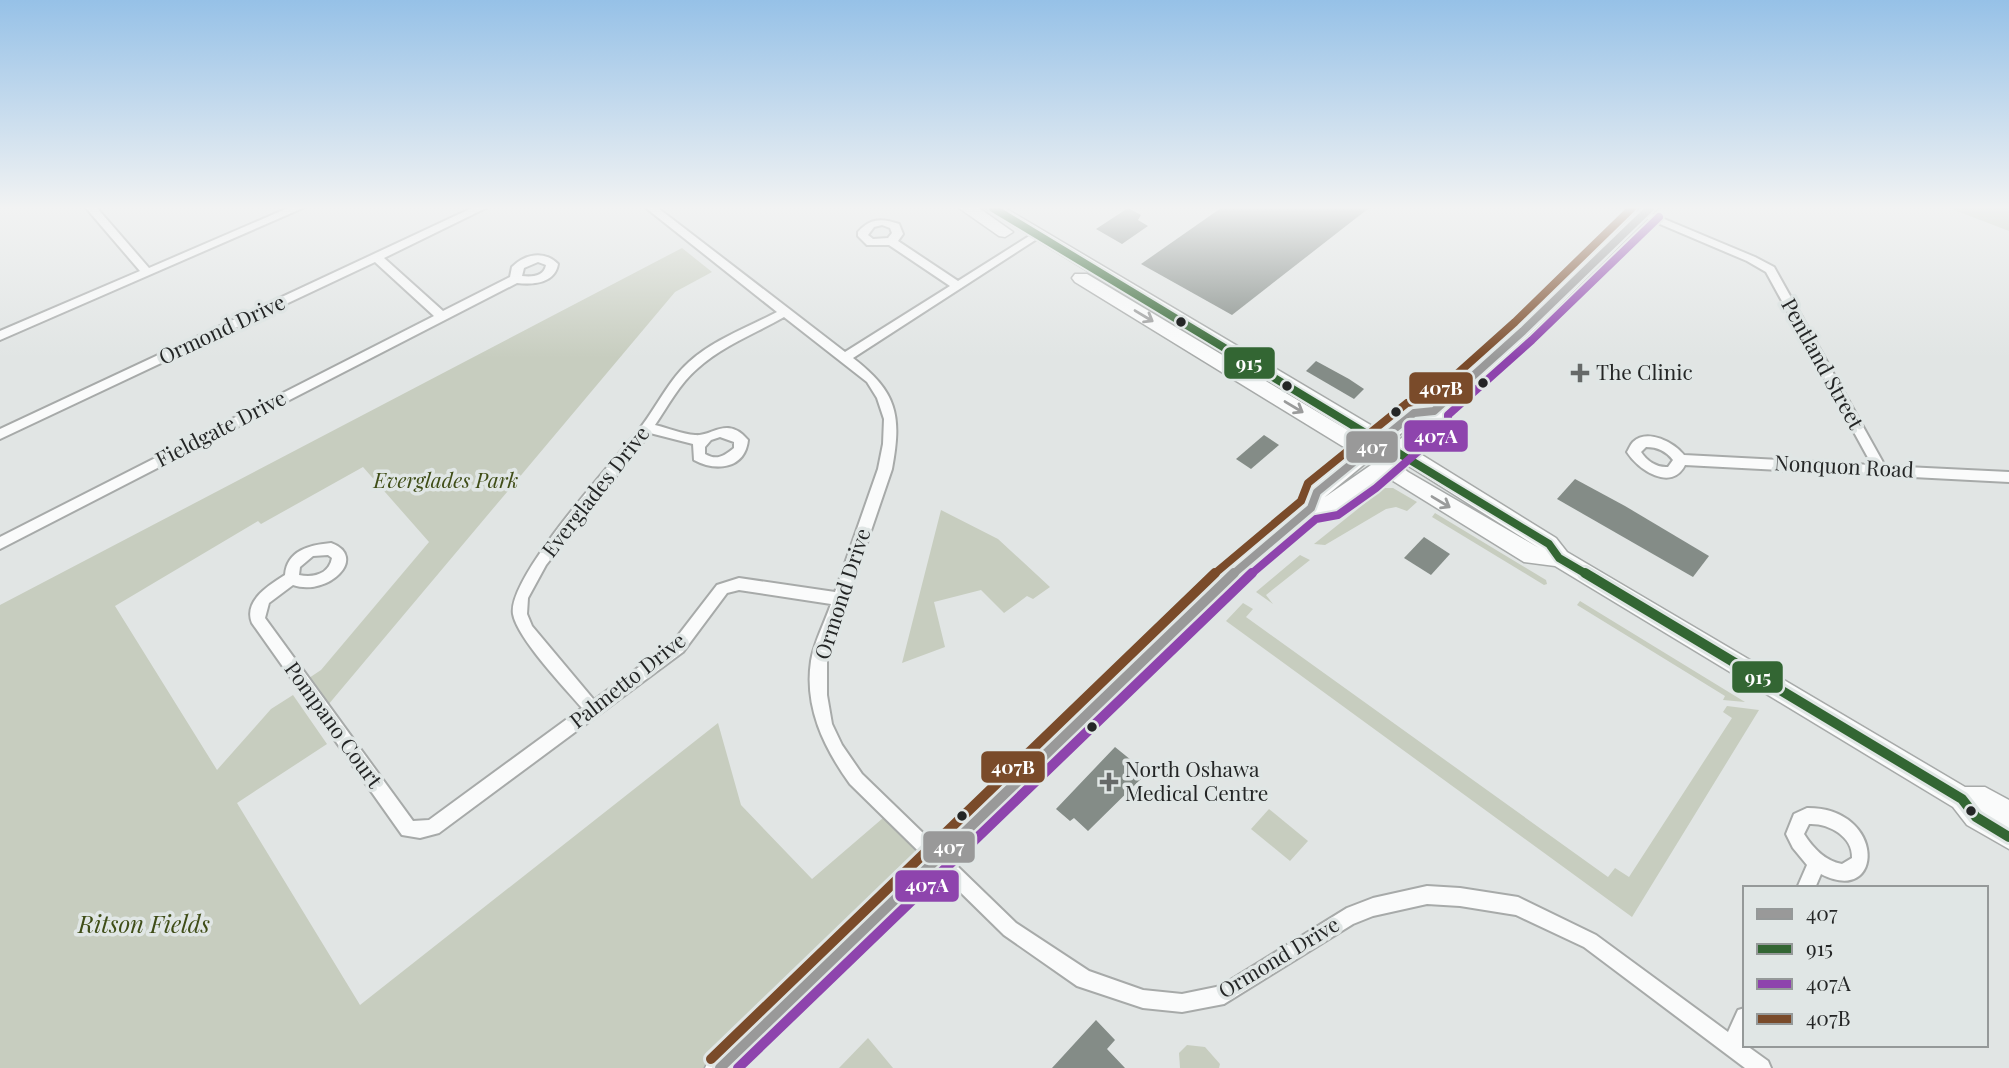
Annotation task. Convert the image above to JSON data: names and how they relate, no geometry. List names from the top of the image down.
{
  "streets": {
    "street": [
      "Ormond Drive",
      "Pentland Street",
      "Fieldgate Drive",
      "Nonquon Road",
      "Everglades Drive",
      "Palmetto Drive",
      "Pompano Court"
    ]
  },
  "crossings": [
    ["Ormond Drive", "Everglades Drive"],
    ["Ormond Drive", "Palmetto Drive"],
    ["Pentland Street", "Nonquon Road"],
    ["Everglades Drive", "Palmetto Drive"],
    ["Palmetto Drive", "Pompano Court"]
  ],
  "parks": ["Everglades Park", "Ritson Fields"],
  "places": {
    "health": ["The Clinic", "North Oshawa Medical Centre"]
  },
  "lines": [
    "transit line 407",
    "transit line 915",
    "transit line 407A",
    "transit line 407B"
  ],
  "legend": [
    "407",
    "915",
    "407A",
    "407B"
  ]
}
